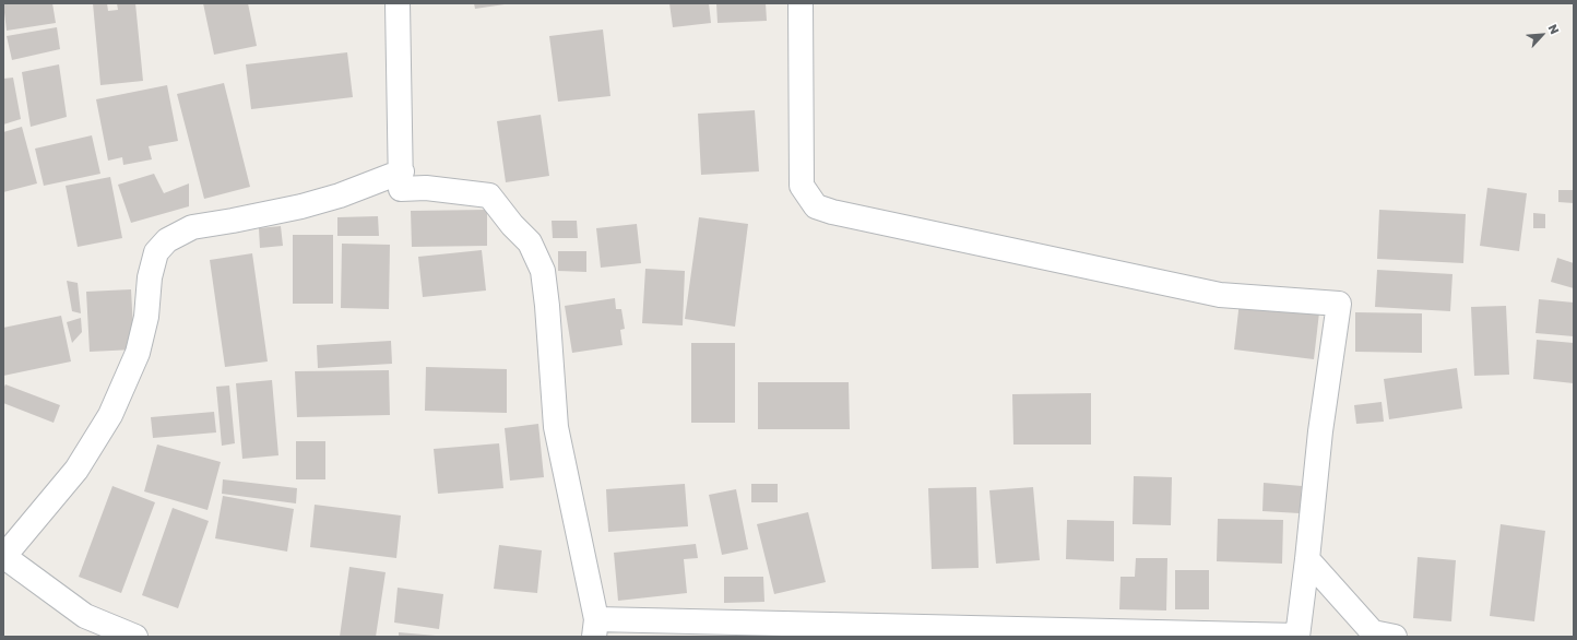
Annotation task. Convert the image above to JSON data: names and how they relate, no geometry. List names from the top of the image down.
{
  "north": "top right"
}
